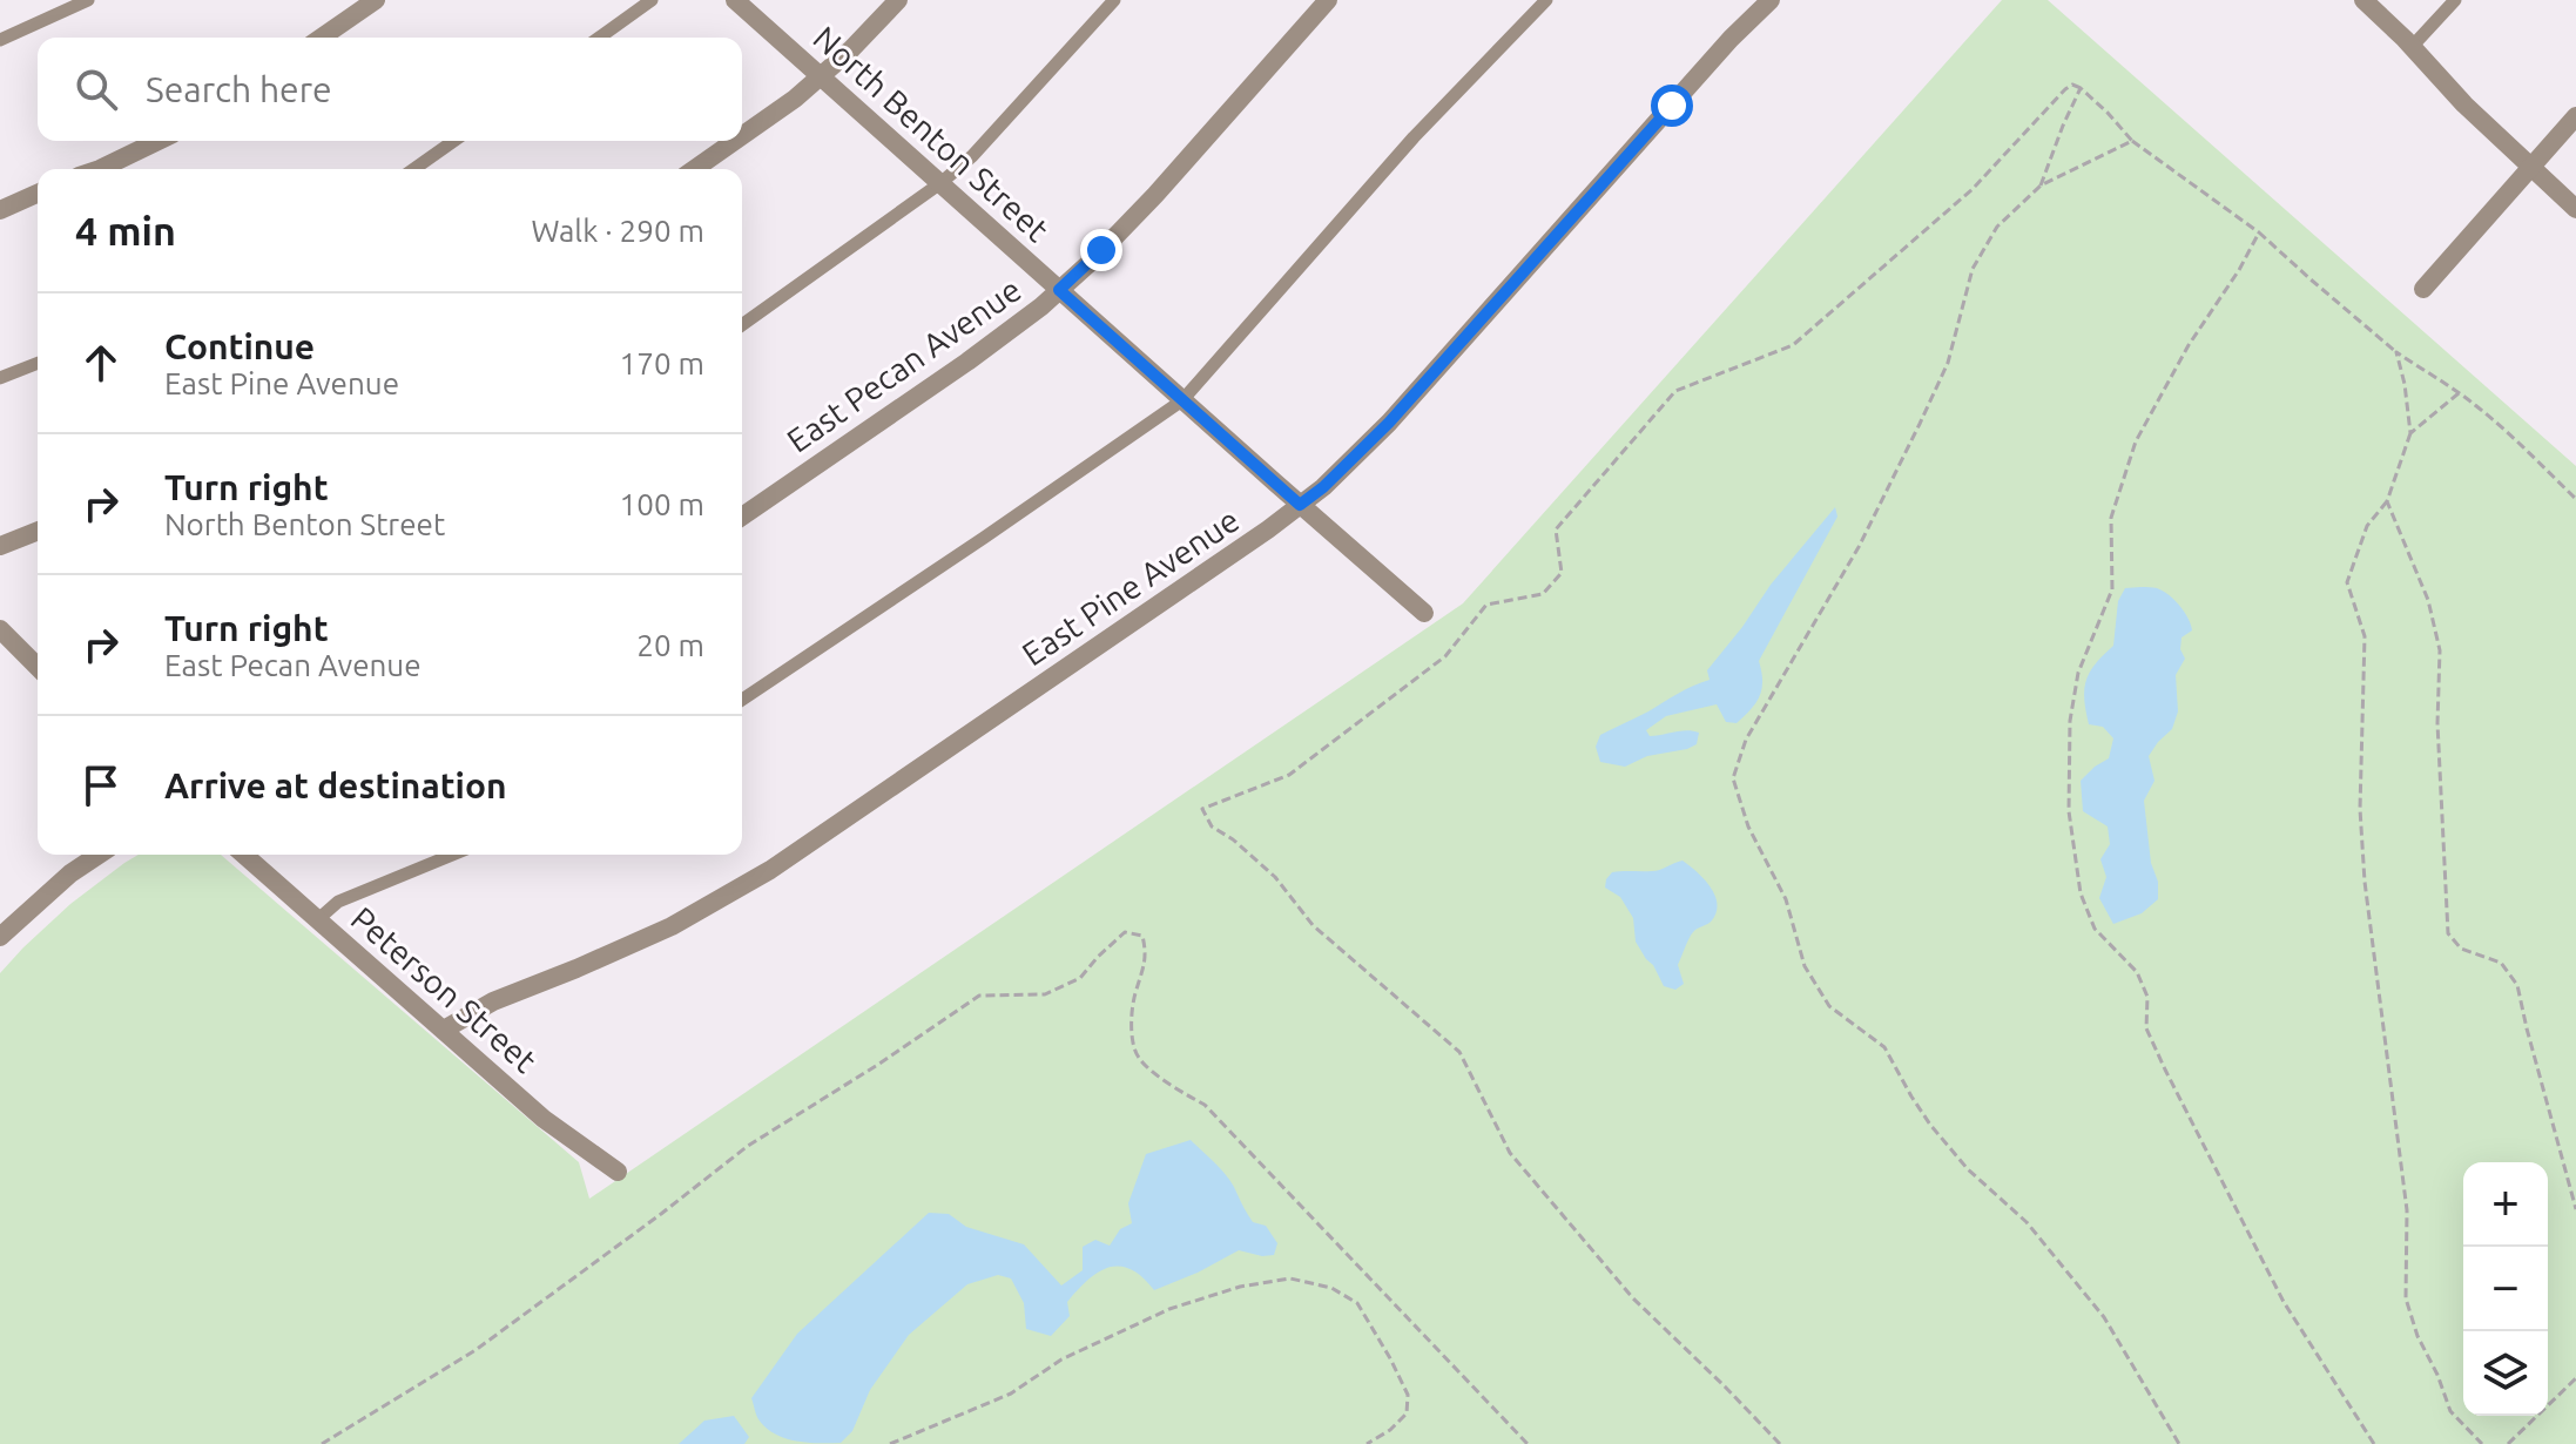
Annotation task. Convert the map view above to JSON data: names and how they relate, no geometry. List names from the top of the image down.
{
  "streets": {
    "street": [
      "North Benton Street",
      "East Pecan Avenue",
      "East Pine Avenue",
      "Peterson Street"
    ]
  },
  "crossings": [
    ["North Benton Street", "East Pecan Avenue"],
    ["North Benton Street", "East Pine Avenue"],
    ["East Pine Avenue", "Peterson Street"]
  ],
  "page": {
    "search": "Search here",
    "heading": ["4 min", "Walk · 290 m"],
    "list": [
      ["Continue", "East Pine Avenue", "170 m"],
      ["Turn right", "North Benton Street", "100 m"],
      ["Turn right", "East Pecan Avenue", "20 m"],
      "Arrive at destination"
    ],
    "map_buttons": ["+", "−"]
  }
}
